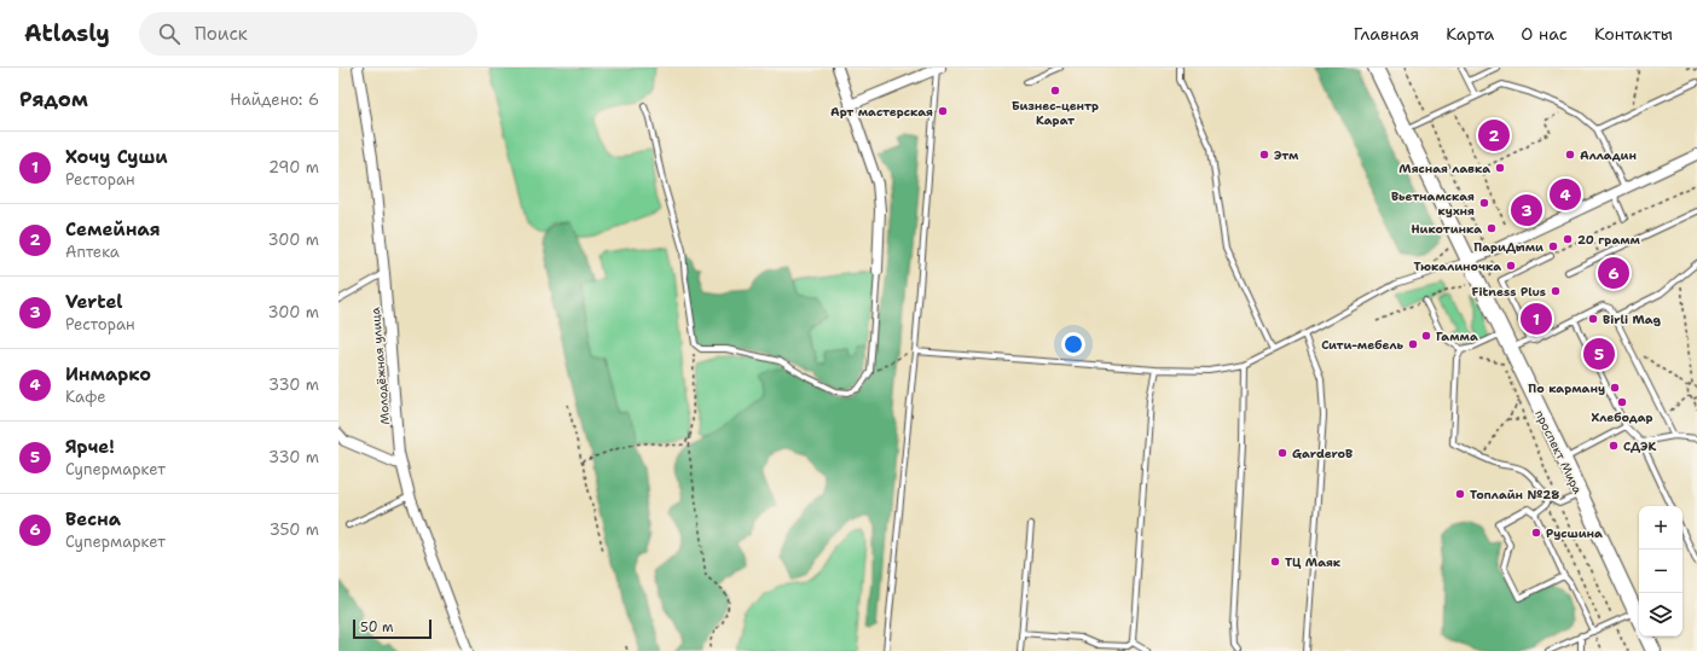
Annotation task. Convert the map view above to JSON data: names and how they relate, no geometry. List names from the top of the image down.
{
  "streets": {
    "main road": ["проспект Мира"],
    "street": ["Молодёжная улица"]
  },
  "places": [
    "Бизнес-центр Карат",
    "Арт мастерская",
    "Этм",
    "Алладин",
    "Мясная лавка",
    "Вьетнамская кухня",
    "Никотинка",
    "20 грамм",
    "ПариДыми",
    "Тюкалиночка",
    "Fitness Plus",
    "Birli Mag",
    "Гамма",
    "Сити-мебель",
    "По карману",
    "Хлебодар",
    "СДЭК",
    "GarderoB",
    "Топлайн №28",
    "Русшина",
    "ТЦ Маяк"
  ],
  "scale_bar": "50 m",
  "page": {
    "header": "Atlasly",
    "search": "Поиск",
    "nav": [
      "Главная",
      "Карта",
      "О нас",
      "Контакты"
    ],
    "heading": ["Рядом", "Найдено: 6"],
    "pins": [
      "2",
      "4",
      "3",
      "6",
      "1",
      "5"
    ],
    "list": [
      {
        "mark": "1",
        "name": "Хочу Суши",
        "note": "Ресторан",
        "value": "290 m"
      },
      {
        "mark": "2",
        "name": "Семейная",
        "note": "Аптека",
        "value": "300 m"
      },
      {
        "mark": "3",
        "name": "Vertel",
        "note": "Ресторан",
        "value": "300 m"
      },
      {
        "mark": "4",
        "name": "Инмарко",
        "note": "Кафе",
        "value": "330 m"
      },
      {
        "mark": "5",
        "name": "Ярче!",
        "note": "Супермаркет",
        "value": "330 m"
      },
      {
        "mark": "6",
        "name": "Весна",
        "note": "Супермаркет",
        "value": "350 m"
      }
    ],
    "map_buttons": ["+", "−"],
    "scale": "50 m"
  }
}
